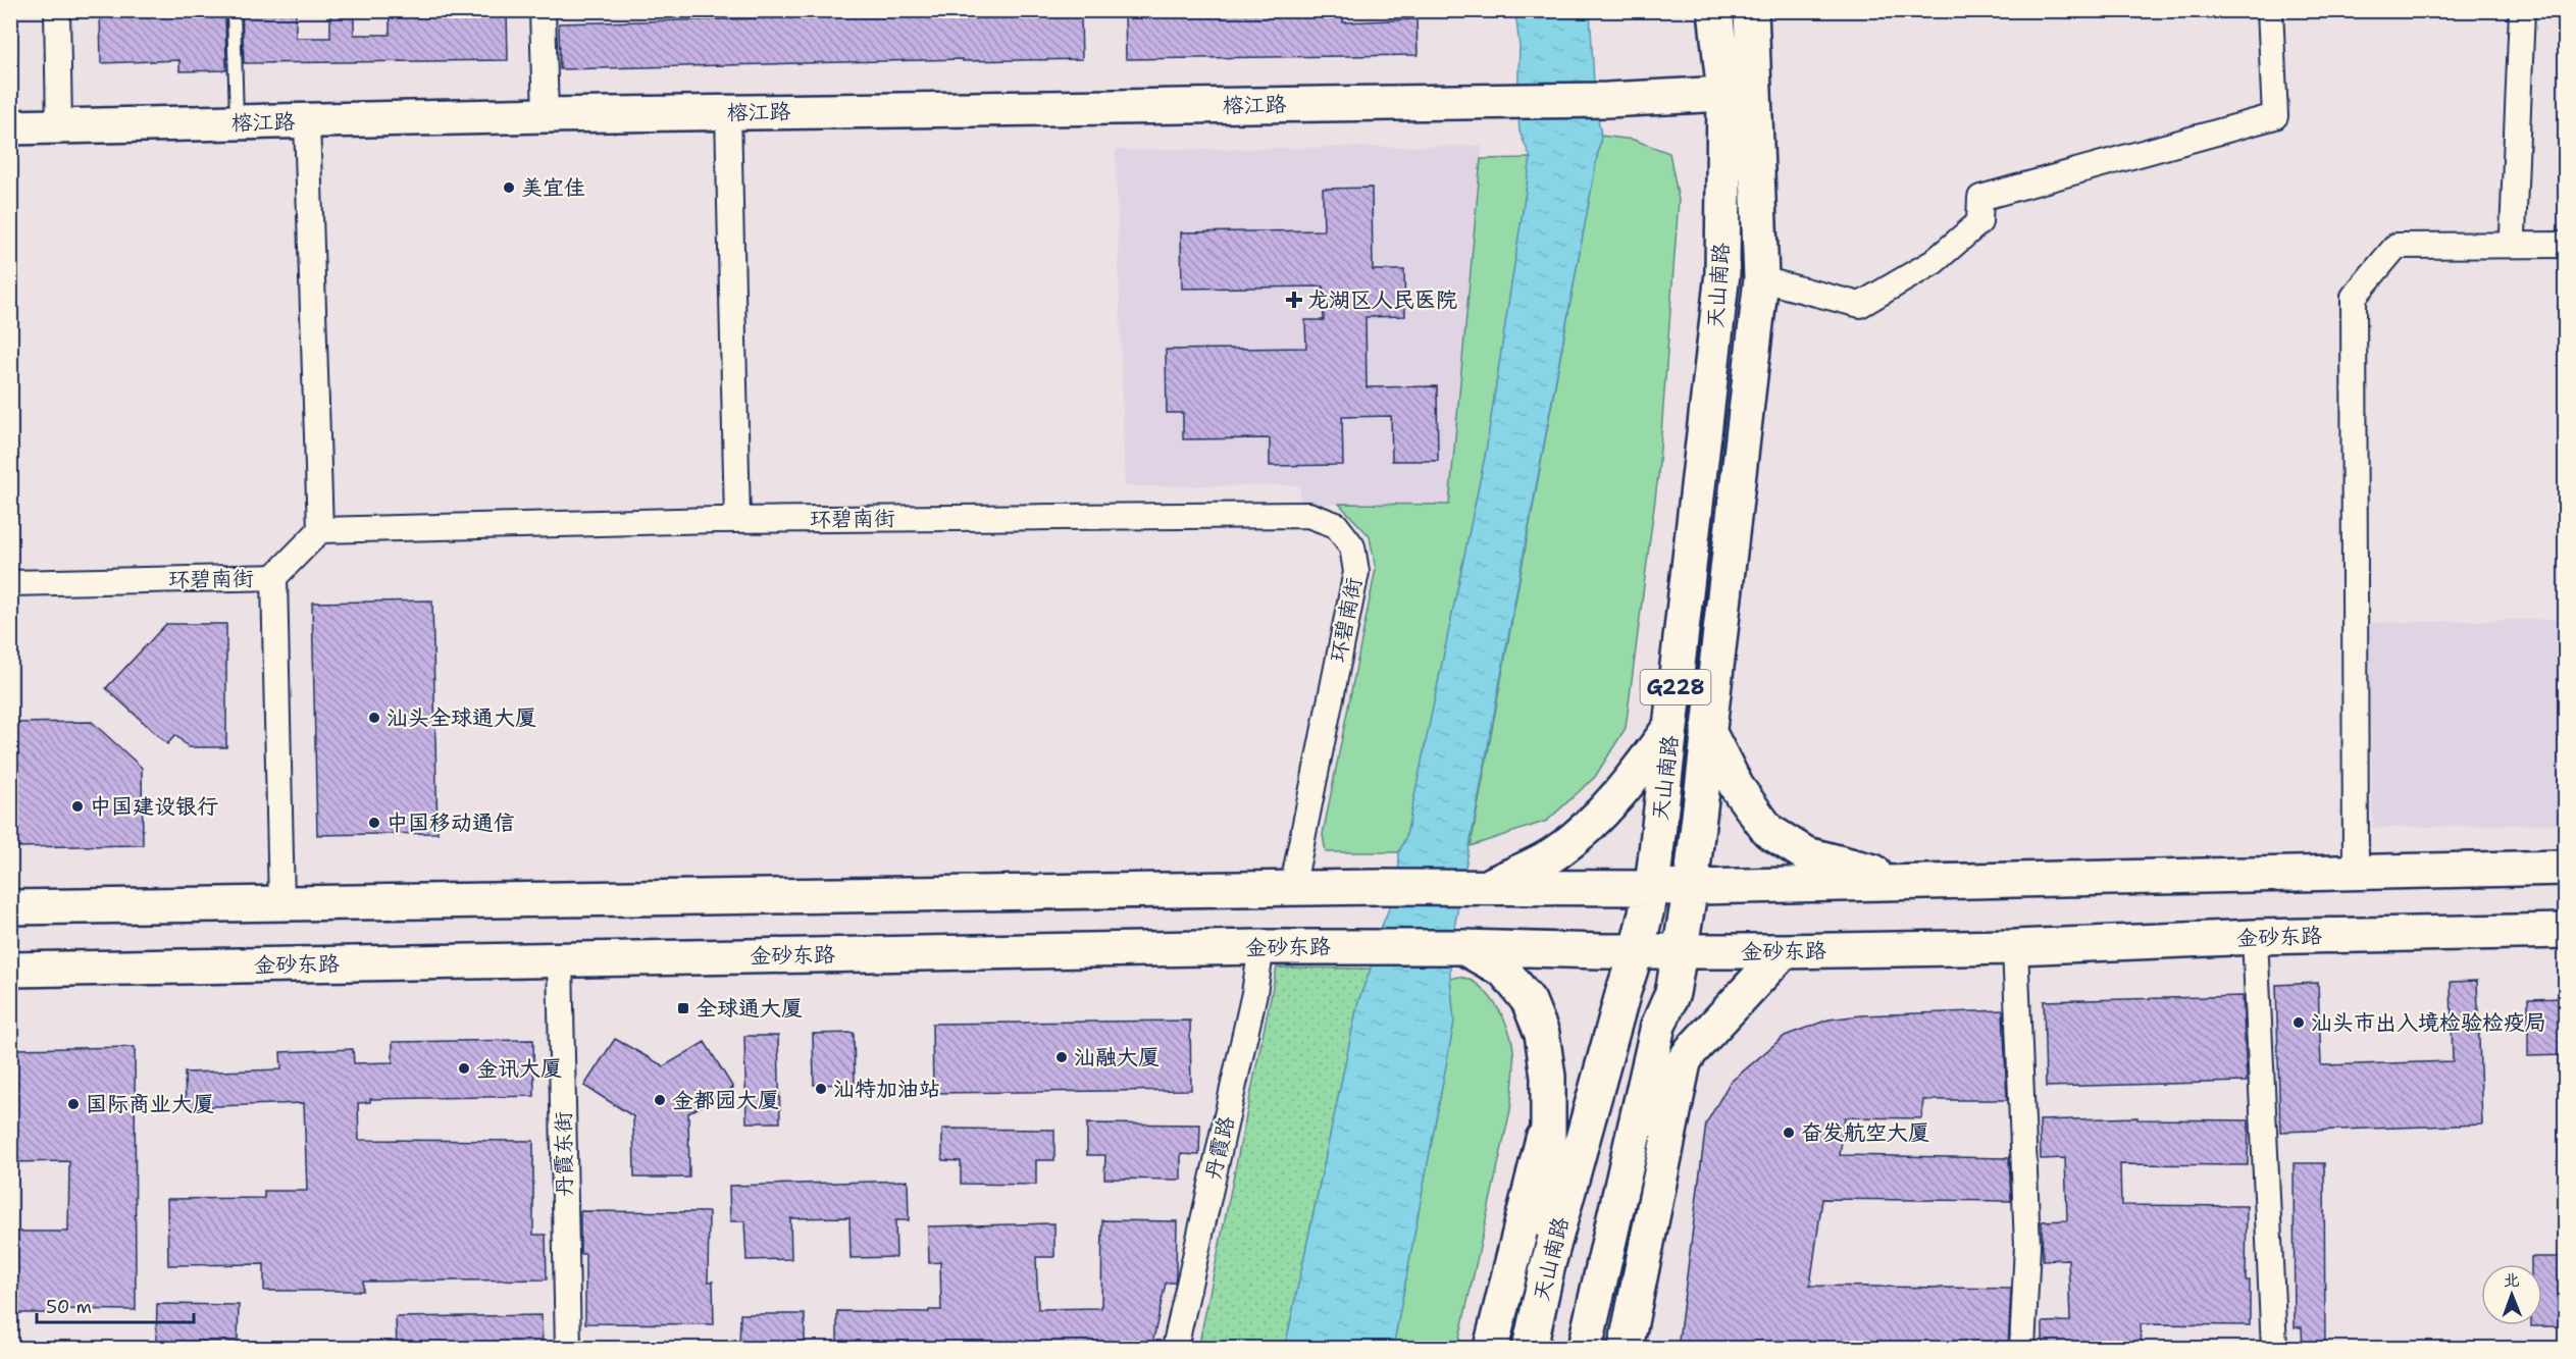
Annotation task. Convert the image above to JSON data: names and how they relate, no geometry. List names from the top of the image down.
{
  "streets": {
    "main road": [
      "榕江路",
      "天山南路",
      "G228",
      "金砂东路"
    ],
    "street": ["环碧南街", "丹霞路", "丹霞东街"]
  },
  "crossings": [
    ["榕江路", "天山南路"],
    ["天山南路", "金砂东路"],
    ["金砂东路", "丹霞路"],
    ["金砂东路", "丹霞东街"]
  ],
  "places": {
    "other": [
      "美宜佳",
      "汕头全球通大厦",
      "中国建设银行",
      "中国移动通信",
      "汕头市出入境检验检疫局",
      "汕融大厦",
      "金讯大厦",
      "汕特加油站",
      "金都园大厦",
      "国际商业大厦",
      "奋发航空大厦"
    ],
    "health": ["龙湖区人民医院"],
    "transit": ["全球通大厦"]
  },
  "scale_bar": "50 m",
  "north": "top"
}
